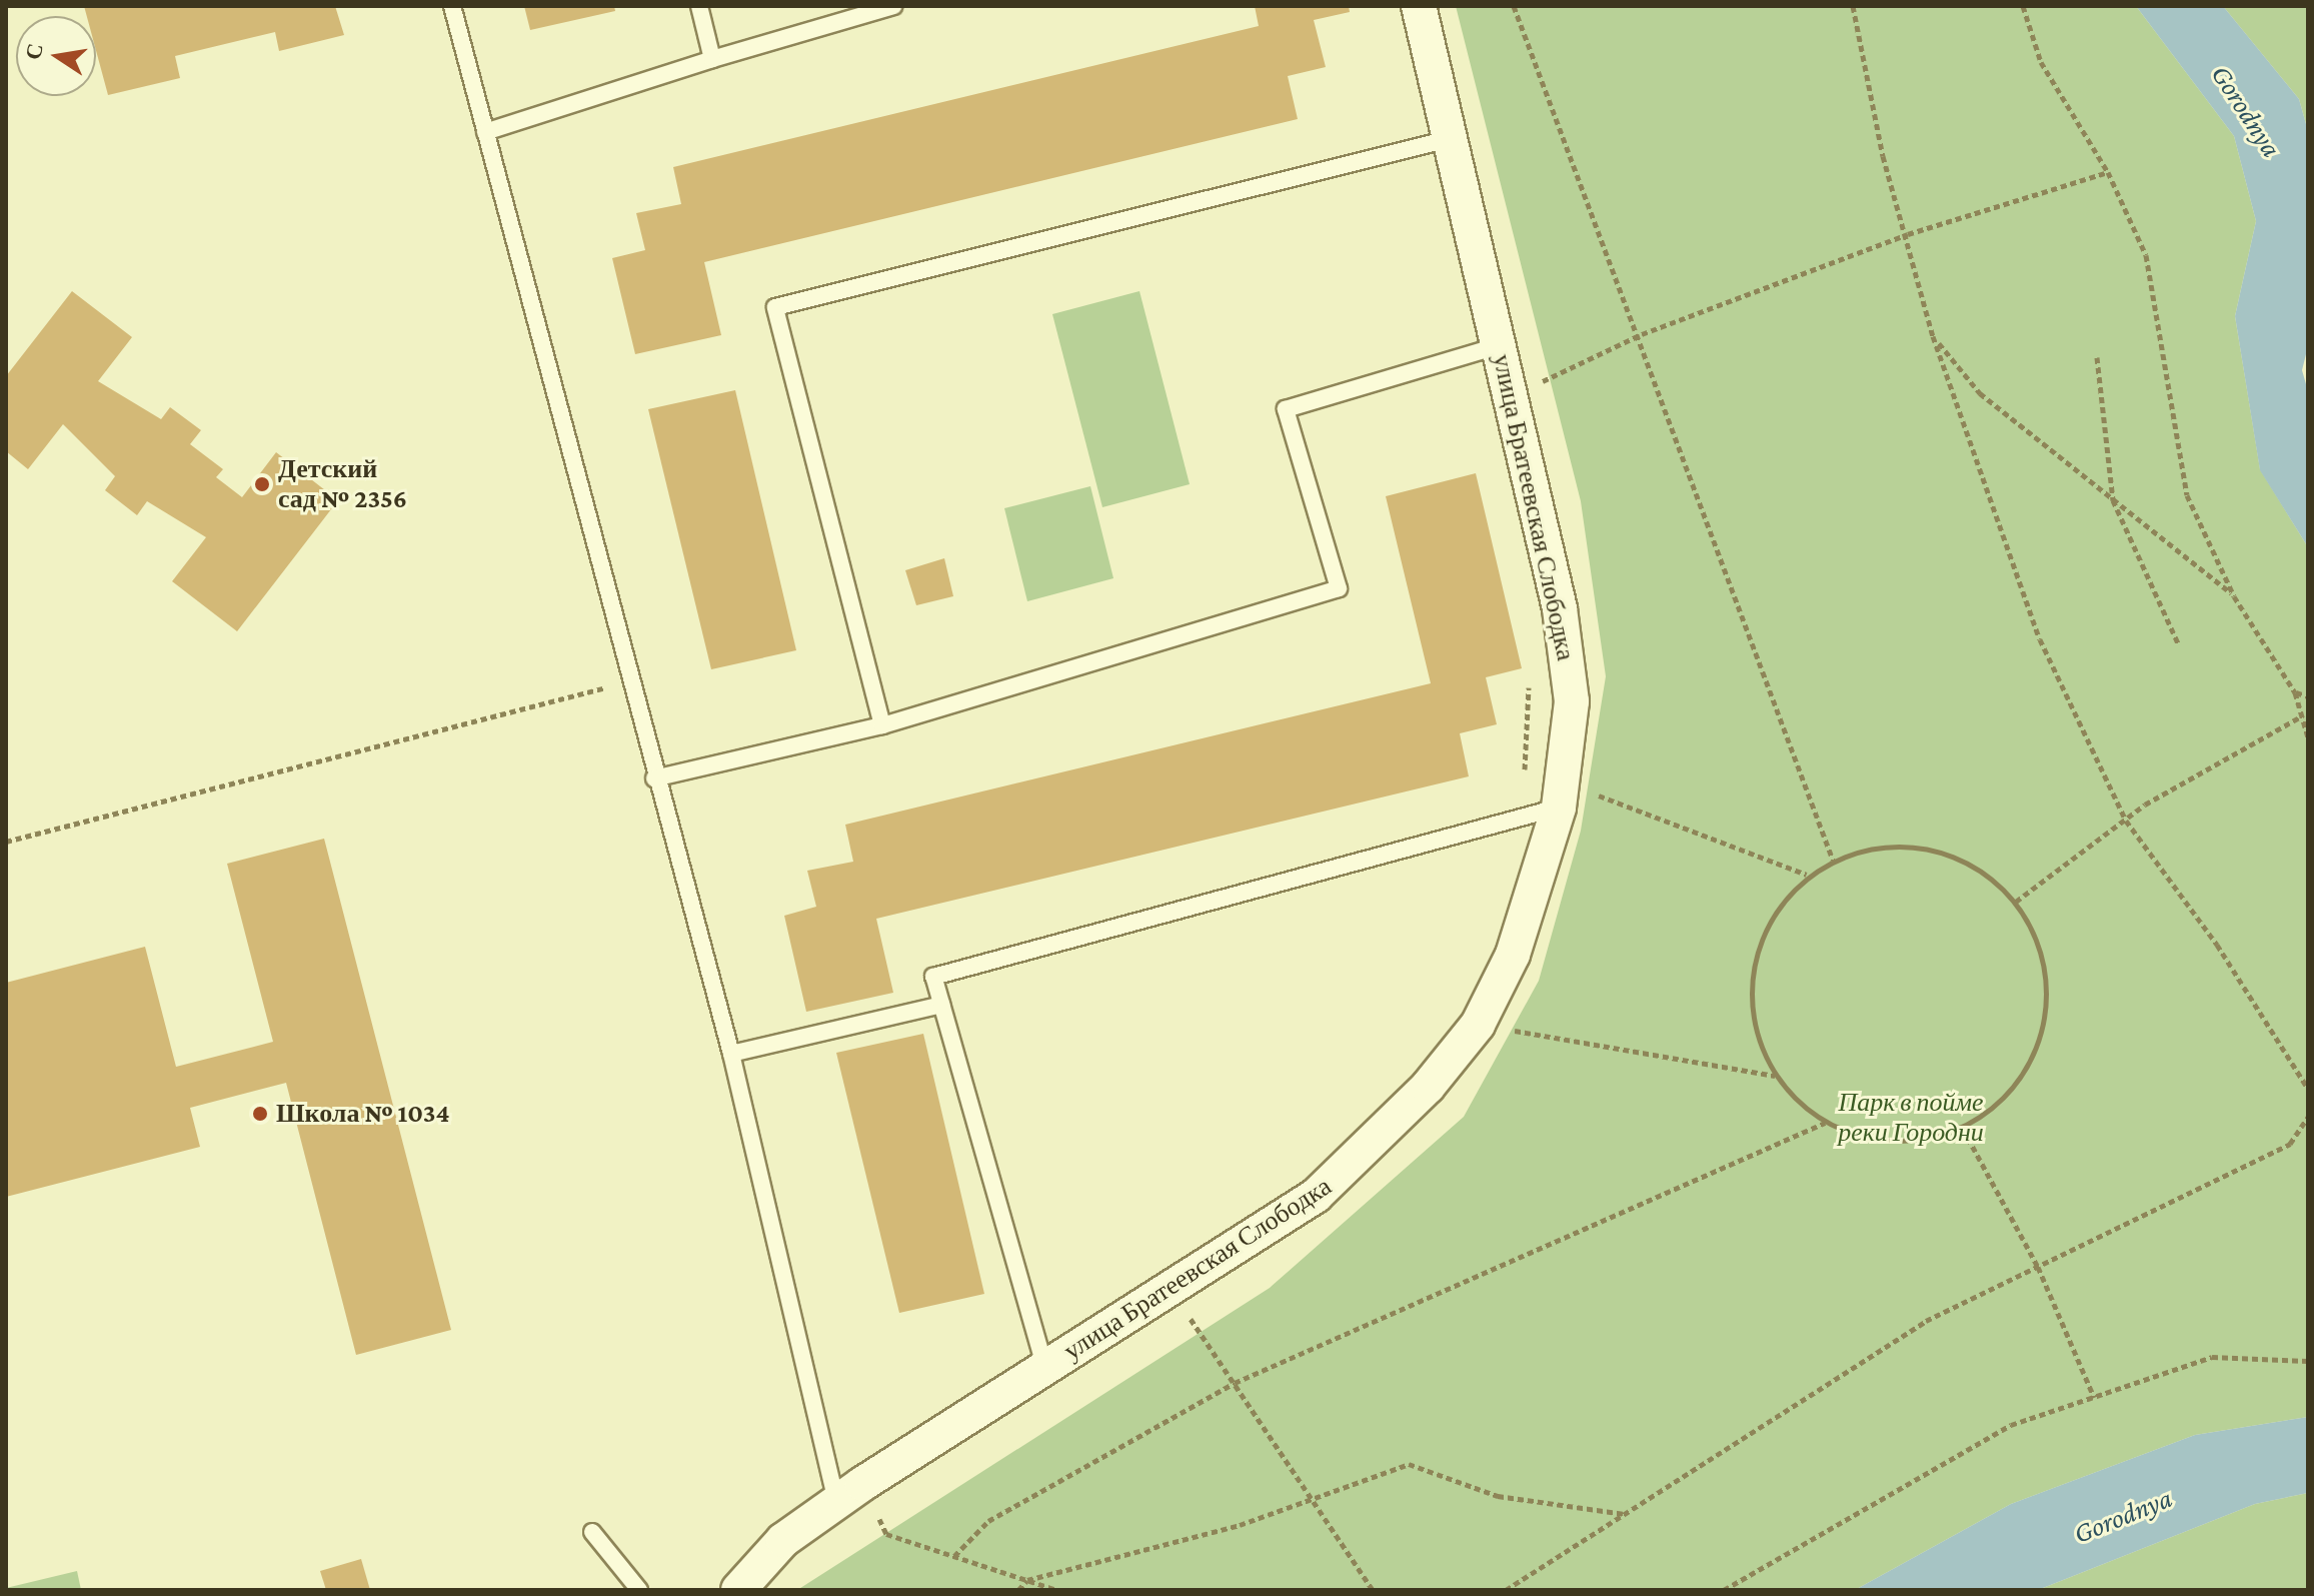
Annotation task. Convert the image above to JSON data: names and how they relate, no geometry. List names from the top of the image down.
{
  "streets": {
    "street": ["улица Братеевская Слободка"]
  },
  "water": ["Gorodnya"],
  "parks": ["Парк в пойме реки Городни"],
  "places": ["Детский сад № 2356", "Школа № 1034"],
  "north": "left"
}
